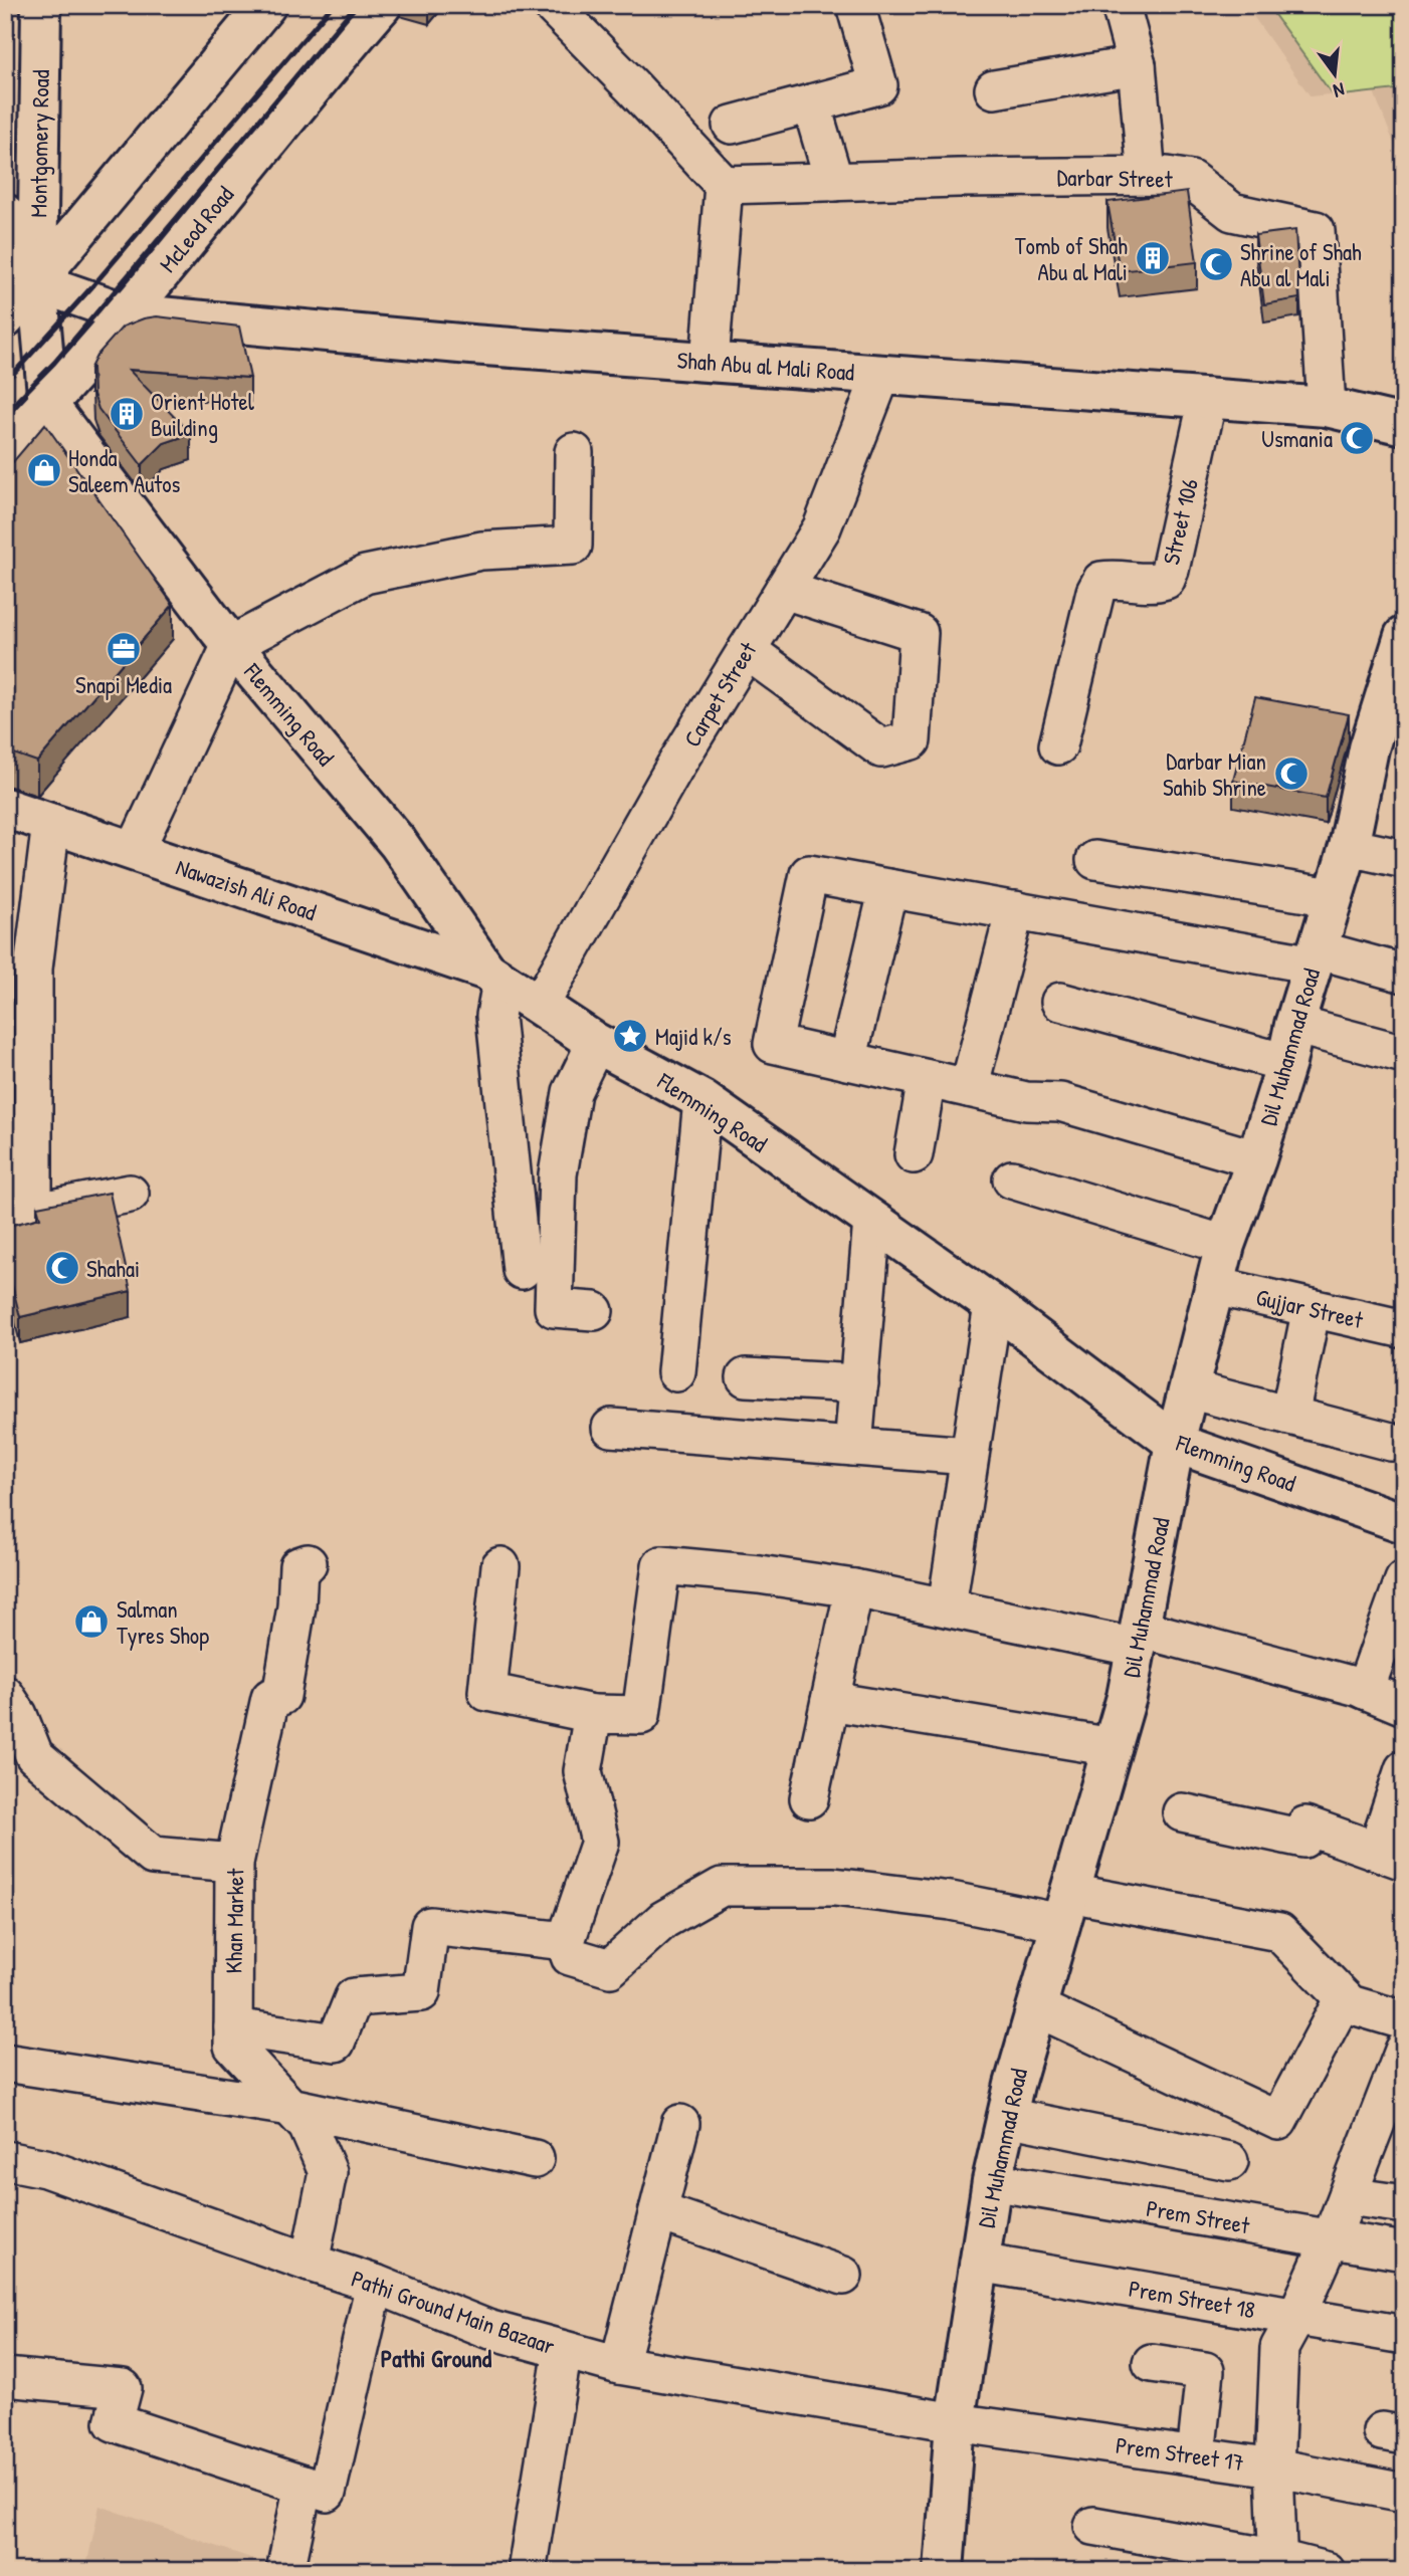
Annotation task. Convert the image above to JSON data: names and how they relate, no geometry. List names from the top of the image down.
{
  "streets": {
    "street": [
      "Montgomery Road",
      "Darbar Street",
      "McLeod Road",
      "Shah Abu al Mali Road",
      "Street 106",
      "Carpet Street",
      "Flemming Road",
      "Nawazish Ali Road",
      "Dil Muhammad Road",
      "Gujjar Street",
      "Khan Market",
      "Prem Street",
      "Prem Street 18",
      "Pathi Ground Main Bazaar",
      "Prem Street 17"
    ]
  },
  "crossings": [
    ["Montgomery Road", "Shah Abu al Mali Road"],
    ["Darbar Street", "Shah Abu al Mali Road"],
    ["McLeod Road", "Shah Abu al Mali Road"],
    ["McLeod Road", "Flemming Road"],
    ["Shah Abu al Mali Road", "Street 106"],
    ["Shah Abu al Mali Road", "Carpet Street"],
    ["Carpet Street", "Flemming Road"],
    ["Flemming Road", "Nawazish Ali Road"],
    ["Flemming Road", "Dil Muhammad Road"],
    ["Dil Muhammad Road", "Gujjar Street"],
    ["Dil Muhammad Road", "Prem Street"],
    ["Dil Muhammad Road", "Prem Street 18"],
    ["Dil Muhammad Road", "Pathi Ground Main Bazaar"],
    ["Dil Muhammad Road", "Prem Street 17"],
    ["Khan Market", "Pathi Ground Main Bazaar"],
    ["Pathi Ground Main Bazaar", "Prem Street 17"]
  ],
  "districts": ["Pathi Ground"],
  "places": {
    "building": ["Tomb of Shah Abu al Mali", "Orient Hotel Building"],
    "mosque": [
      "Shrine of Shah Abu al Mali",
      "Usmania",
      "Darbar Mian Sahib Shrine",
      "Shahai"
    ],
    "shop": ["Honda Saleem Autos", "Salman Tyres Shop"],
    "office": ["Snapi Media"],
    "place": ["Majid k/s"]
  },
  "north": "bottom"
}
